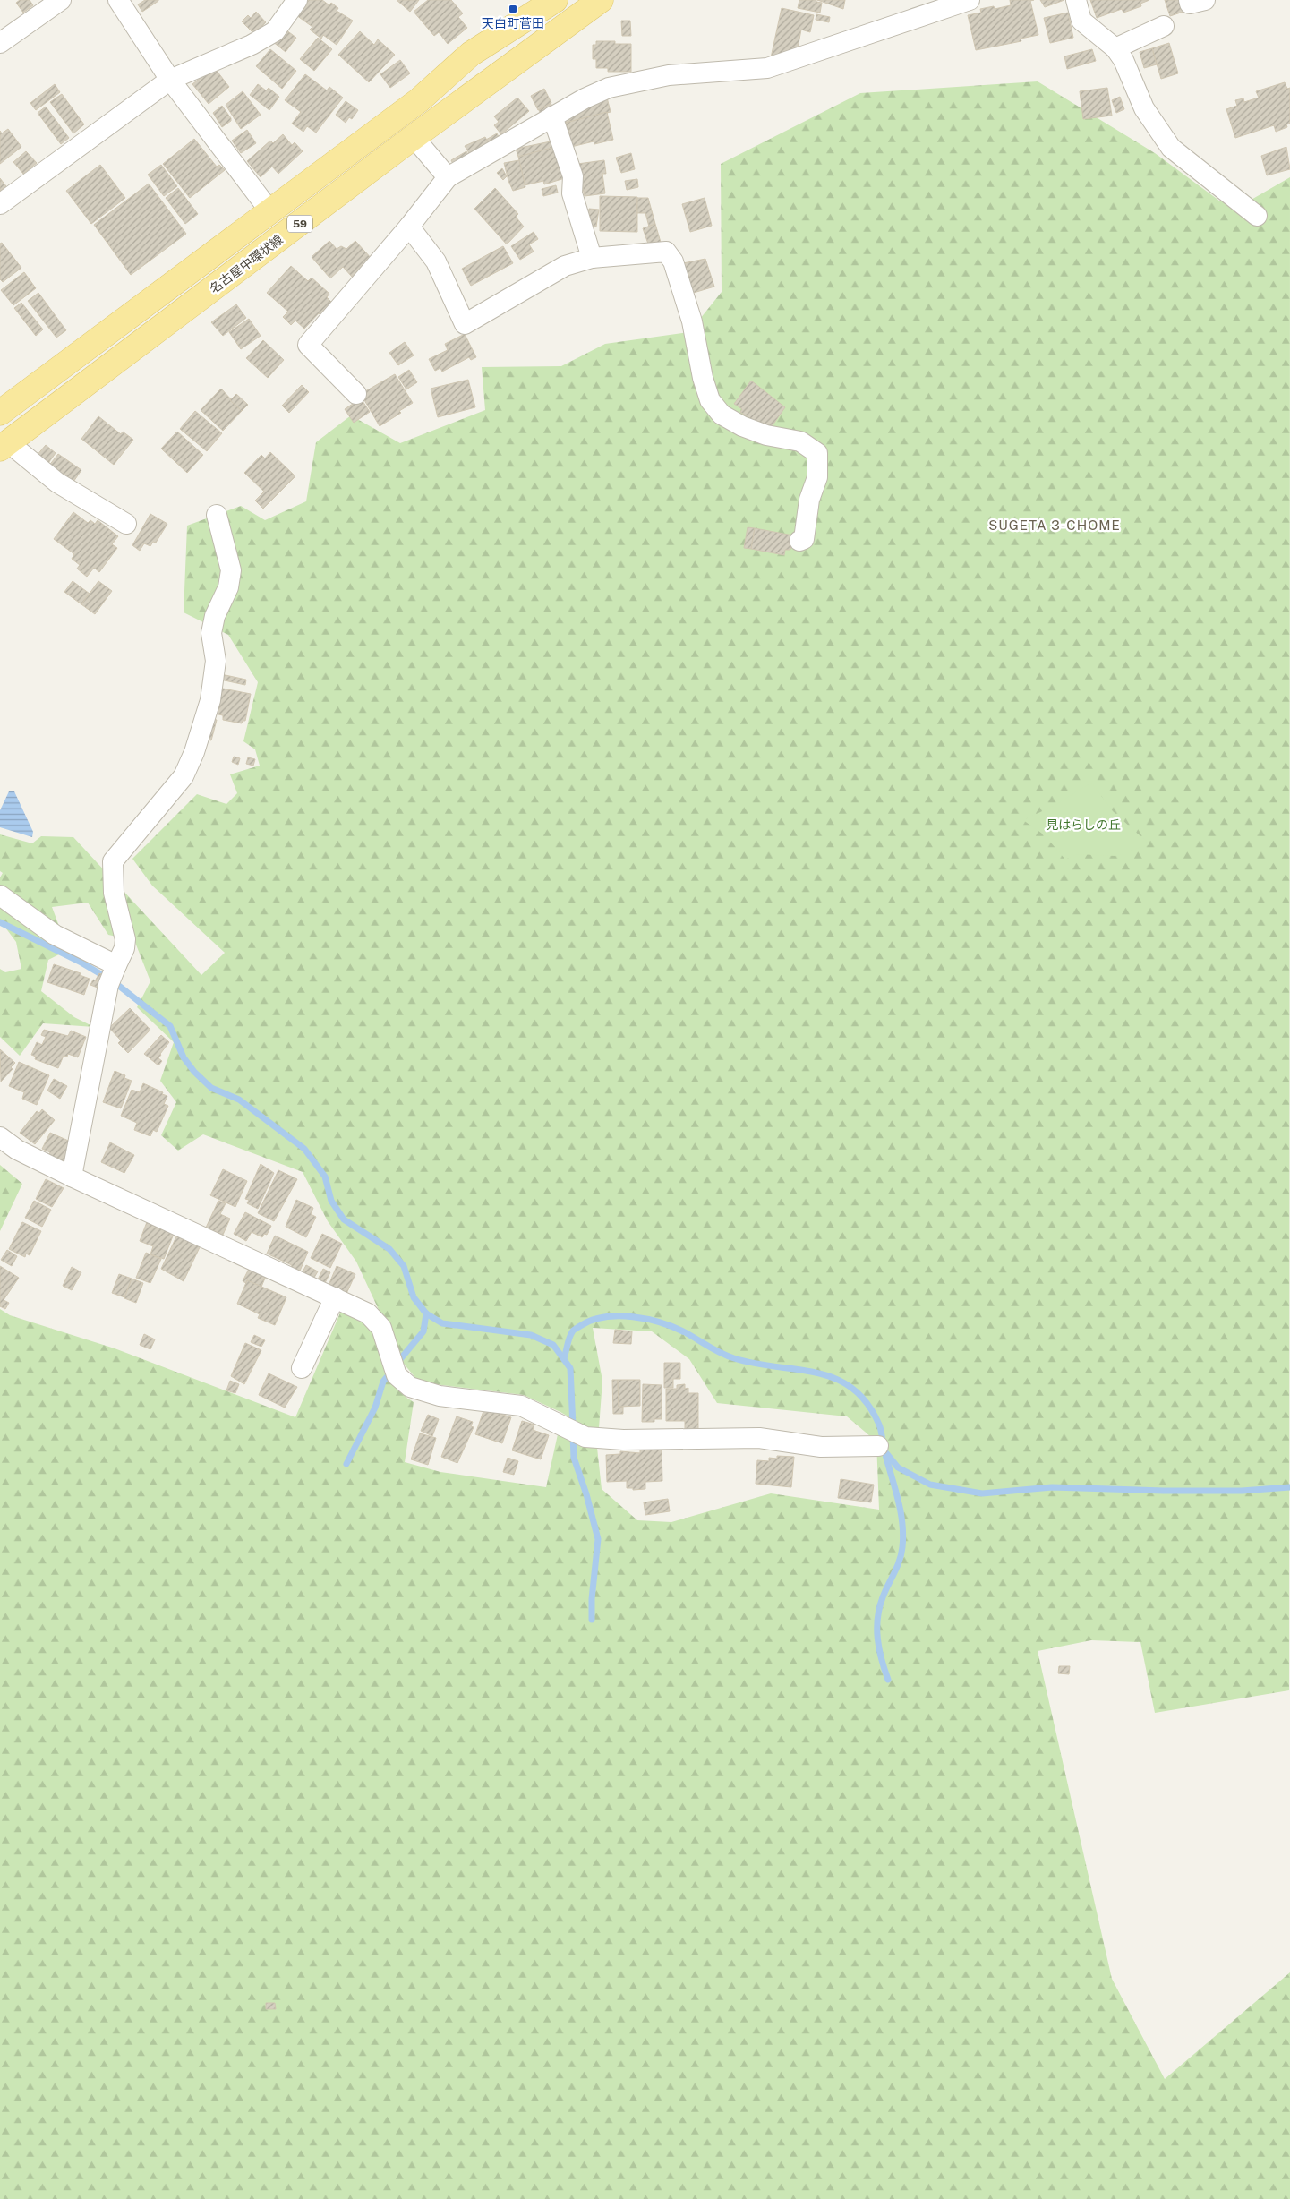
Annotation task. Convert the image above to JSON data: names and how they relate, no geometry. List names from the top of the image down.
{
  "streets": {
    "main road": ["59", "名古屋中環状線"]
  },
  "districts": ["SUGETA 3-CHOME"],
  "parks": ["見はらしの丘"],
  "places": {
    "transit": ["天白町菅田"]
  }
}
